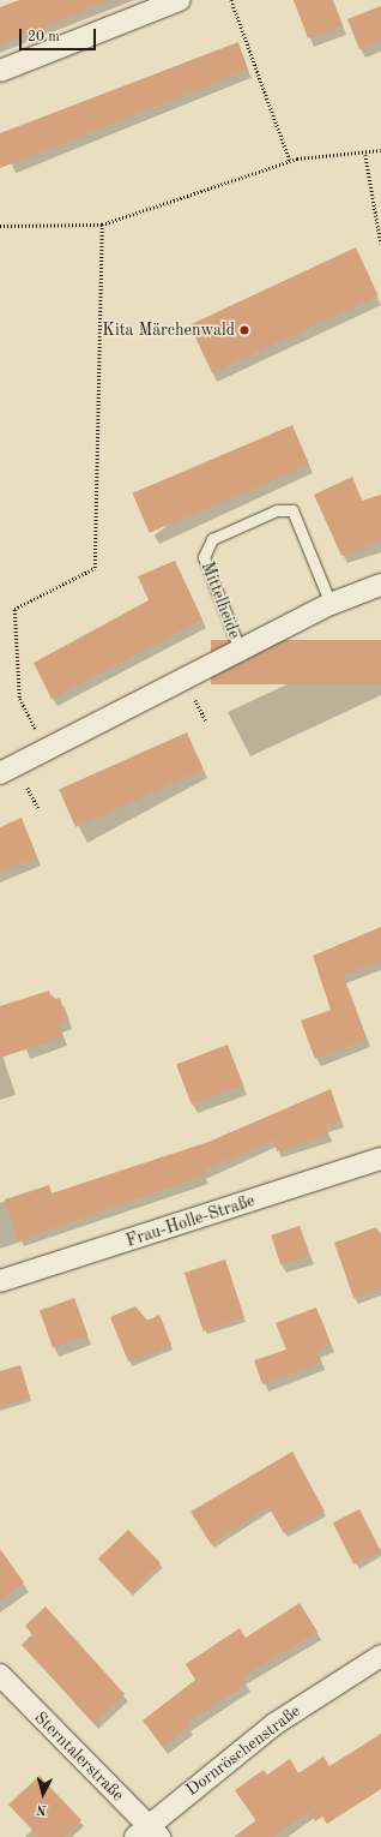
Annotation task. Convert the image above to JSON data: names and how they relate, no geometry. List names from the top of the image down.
{
  "streets": {
    "street": [
      "Mittelheide",
      "Frau-Holle-Straße",
      "Dornröschenstraße",
      "Sterntalerstraße"
    ]
  },
  "crossings": [
    ["Dornröschenstraße", "Sterntalerstraße"]
  ],
  "places": ["Kita Märchenwald"],
  "scale_bar": "20 m",
  "north": "bottom"
}
